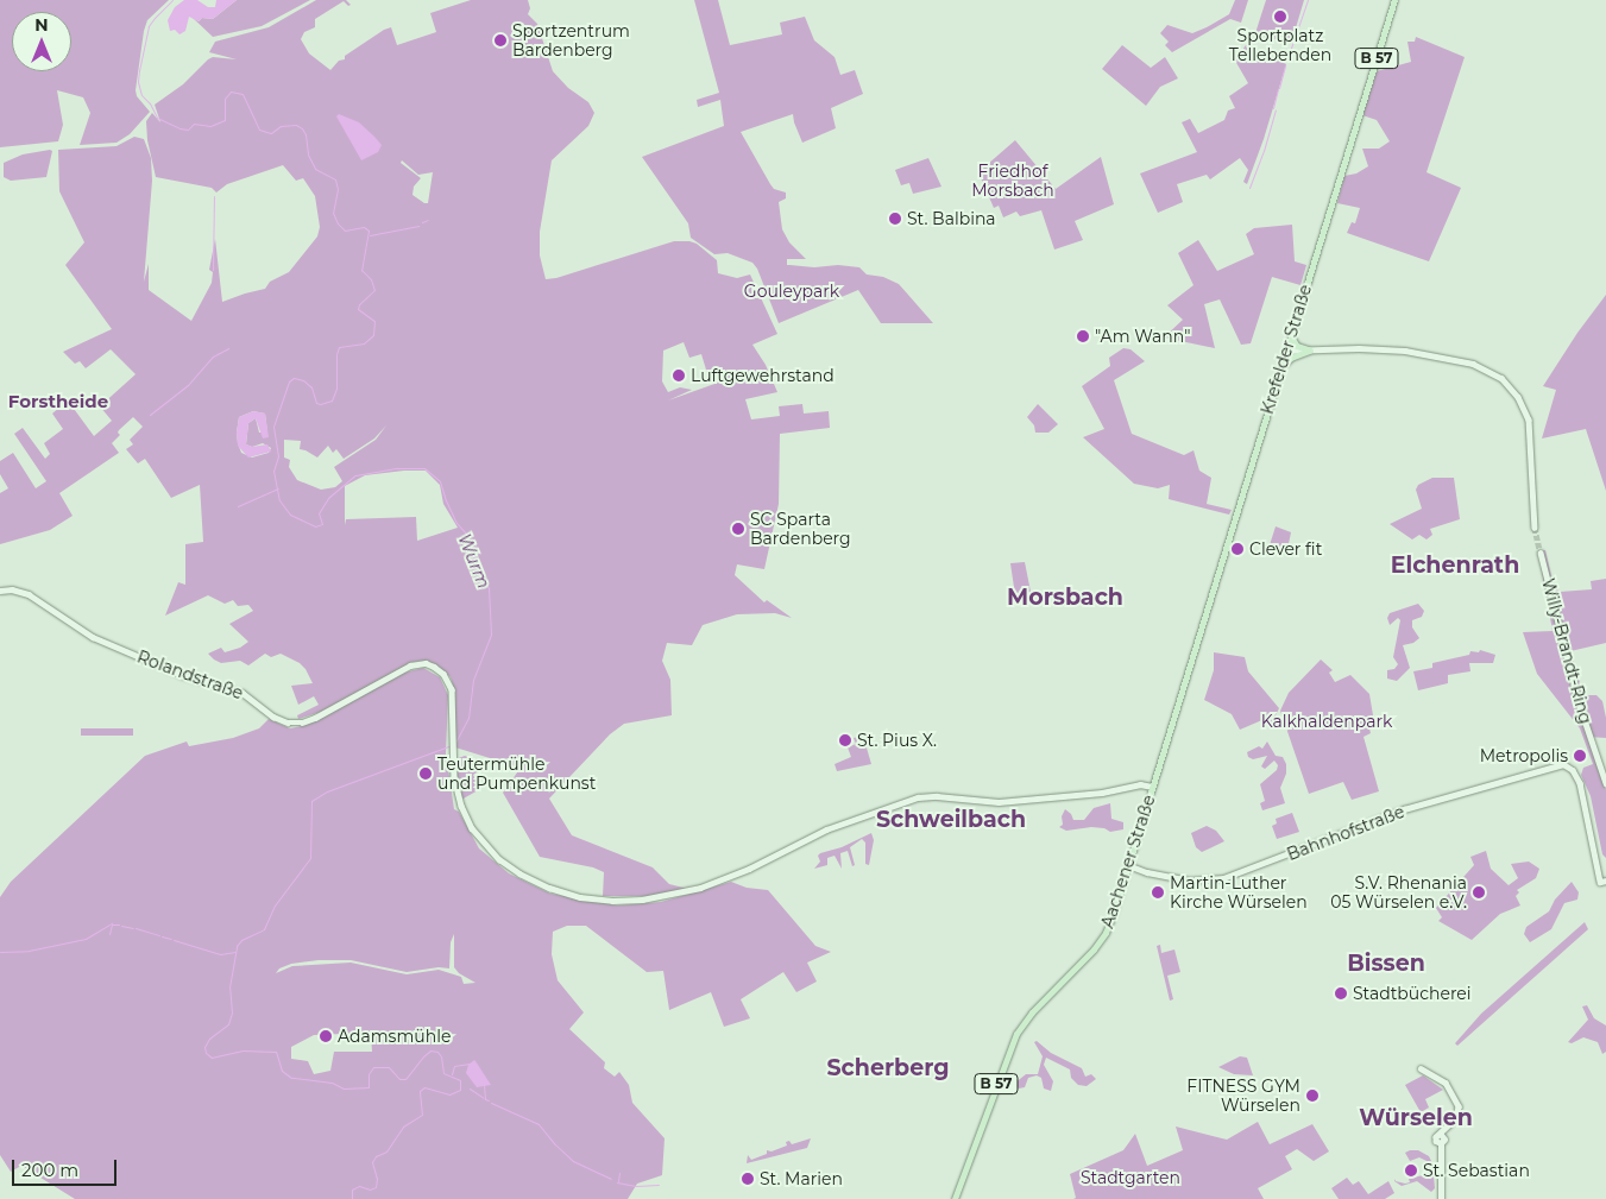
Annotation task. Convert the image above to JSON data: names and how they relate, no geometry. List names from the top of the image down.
{
  "streets": {
    "main road": [
      "B 57",
      "Krefelder Straße",
      "Willy-Brandt-Ring",
      "Rolandstraße",
      "Bahnhofstraße",
      "Aachener Straße"
    ]
  },
  "crossings": [
    ["Krefelder Straße", "Aachener Straße"],
    ["Rolandstraße", "Aachener Straße"],
    ["Bahnhofstraße", "Aachener Straße"]
  ],
  "districts": [
    "Forstheide",
    "Elchenrath",
    "Morsbach",
    "Schweilbach",
    "Bissen",
    "Scherberg",
    "Würselen"
  ],
  "water": ["Wurm"],
  "parks": [
    "Friedhof Morsbach",
    "Gouleypark",
    "Kalkhaldenpark",
    "Stadtgarten"
  ],
  "places": [
    "Sportplatz Tellebenden",
    "Sportzentrum Bardenberg",
    "St. Balbina",
    "\"Am Wann\"",
    "Luftgewehrstand",
    "SC Sparta Bardenberg",
    "Clever fit",
    "St. Pius X.",
    "Metropolis",
    "Teutermühle und Pumpenkunst",
    "Martin-Luther Kirche Würselen",
    "S.V. Rhenania 05 Würselen e.V.",
    "Stadtbücherei",
    "Adamsmühle",
    "FITNESS GYM Würselen",
    "St. Sebastian",
    "St. Marien"
  ],
  "scale_bar": "200 m",
  "north": "top"
}
